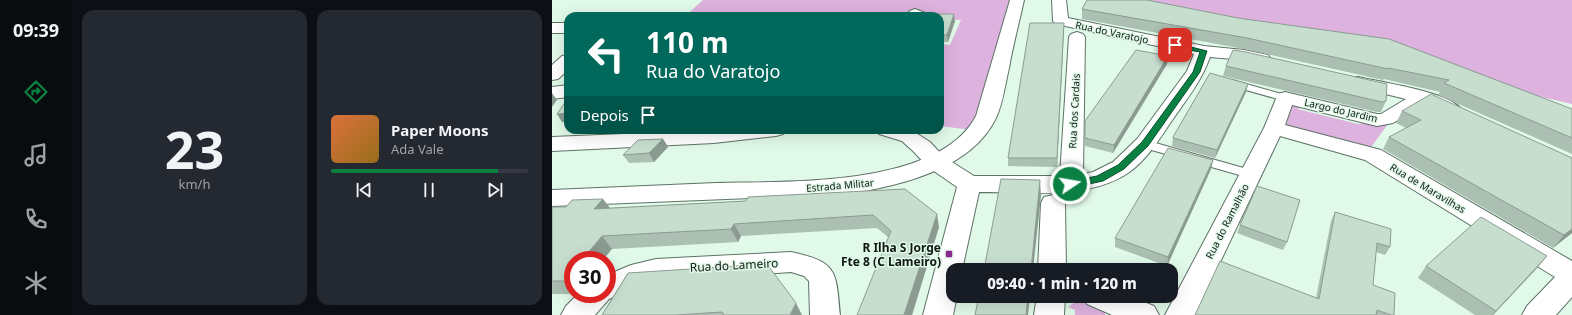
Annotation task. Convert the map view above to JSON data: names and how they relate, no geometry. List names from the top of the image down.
{
  "streets": {
    "street": [
      "Rua do Varatojo",
      "Largo do Jardim",
      "Rua dos Cardais",
      "Estrada Militar",
      "Rua de Maravilhas",
      "Rua do Ramalhão",
      "Rua do Lameiro"
    ]
  },
  "crossings": [
    ["Rua de Maravilhas", "Rua do Ramalhão"]
  ],
  "places": {
    "transit": ["R Ilha S Jorge Fte 8 (C Lameiro)"]
  },
  "page": {
    "tabs": "09:39",
    "tile": ["23", "km/h"],
    "turn": ["110 m", "Rua do Varatojo"],
    "then": "Depois",
    "song": ["Paper Moons", "Ada Vale"],
    "limit": "30",
    "trip": "09:40 · 1 min · 120 m"
  }
}
